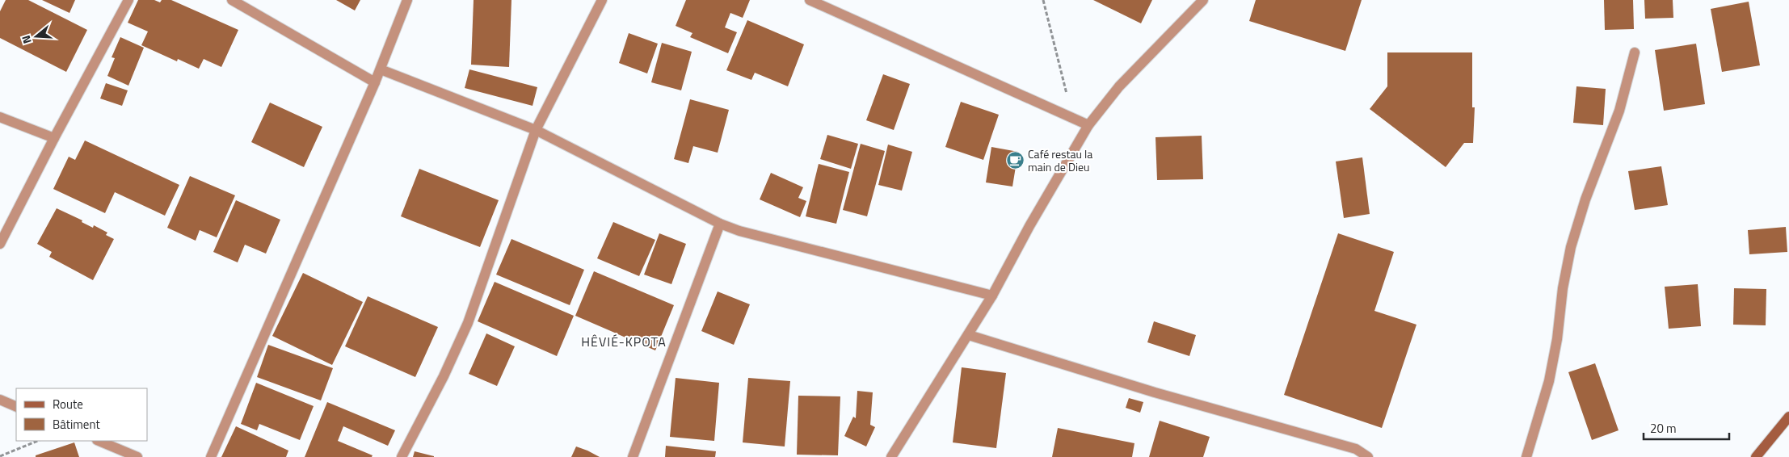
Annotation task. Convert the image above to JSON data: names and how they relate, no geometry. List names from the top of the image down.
{
  "districts": ["HÊVIÉ-KPOTA"],
  "places": {
    "cafe": ["Café restau la main de Dieu"]
  },
  "legend": ["Route", "Bâtiment"],
  "scale_bar": "20 m",
  "north": "left"
}
